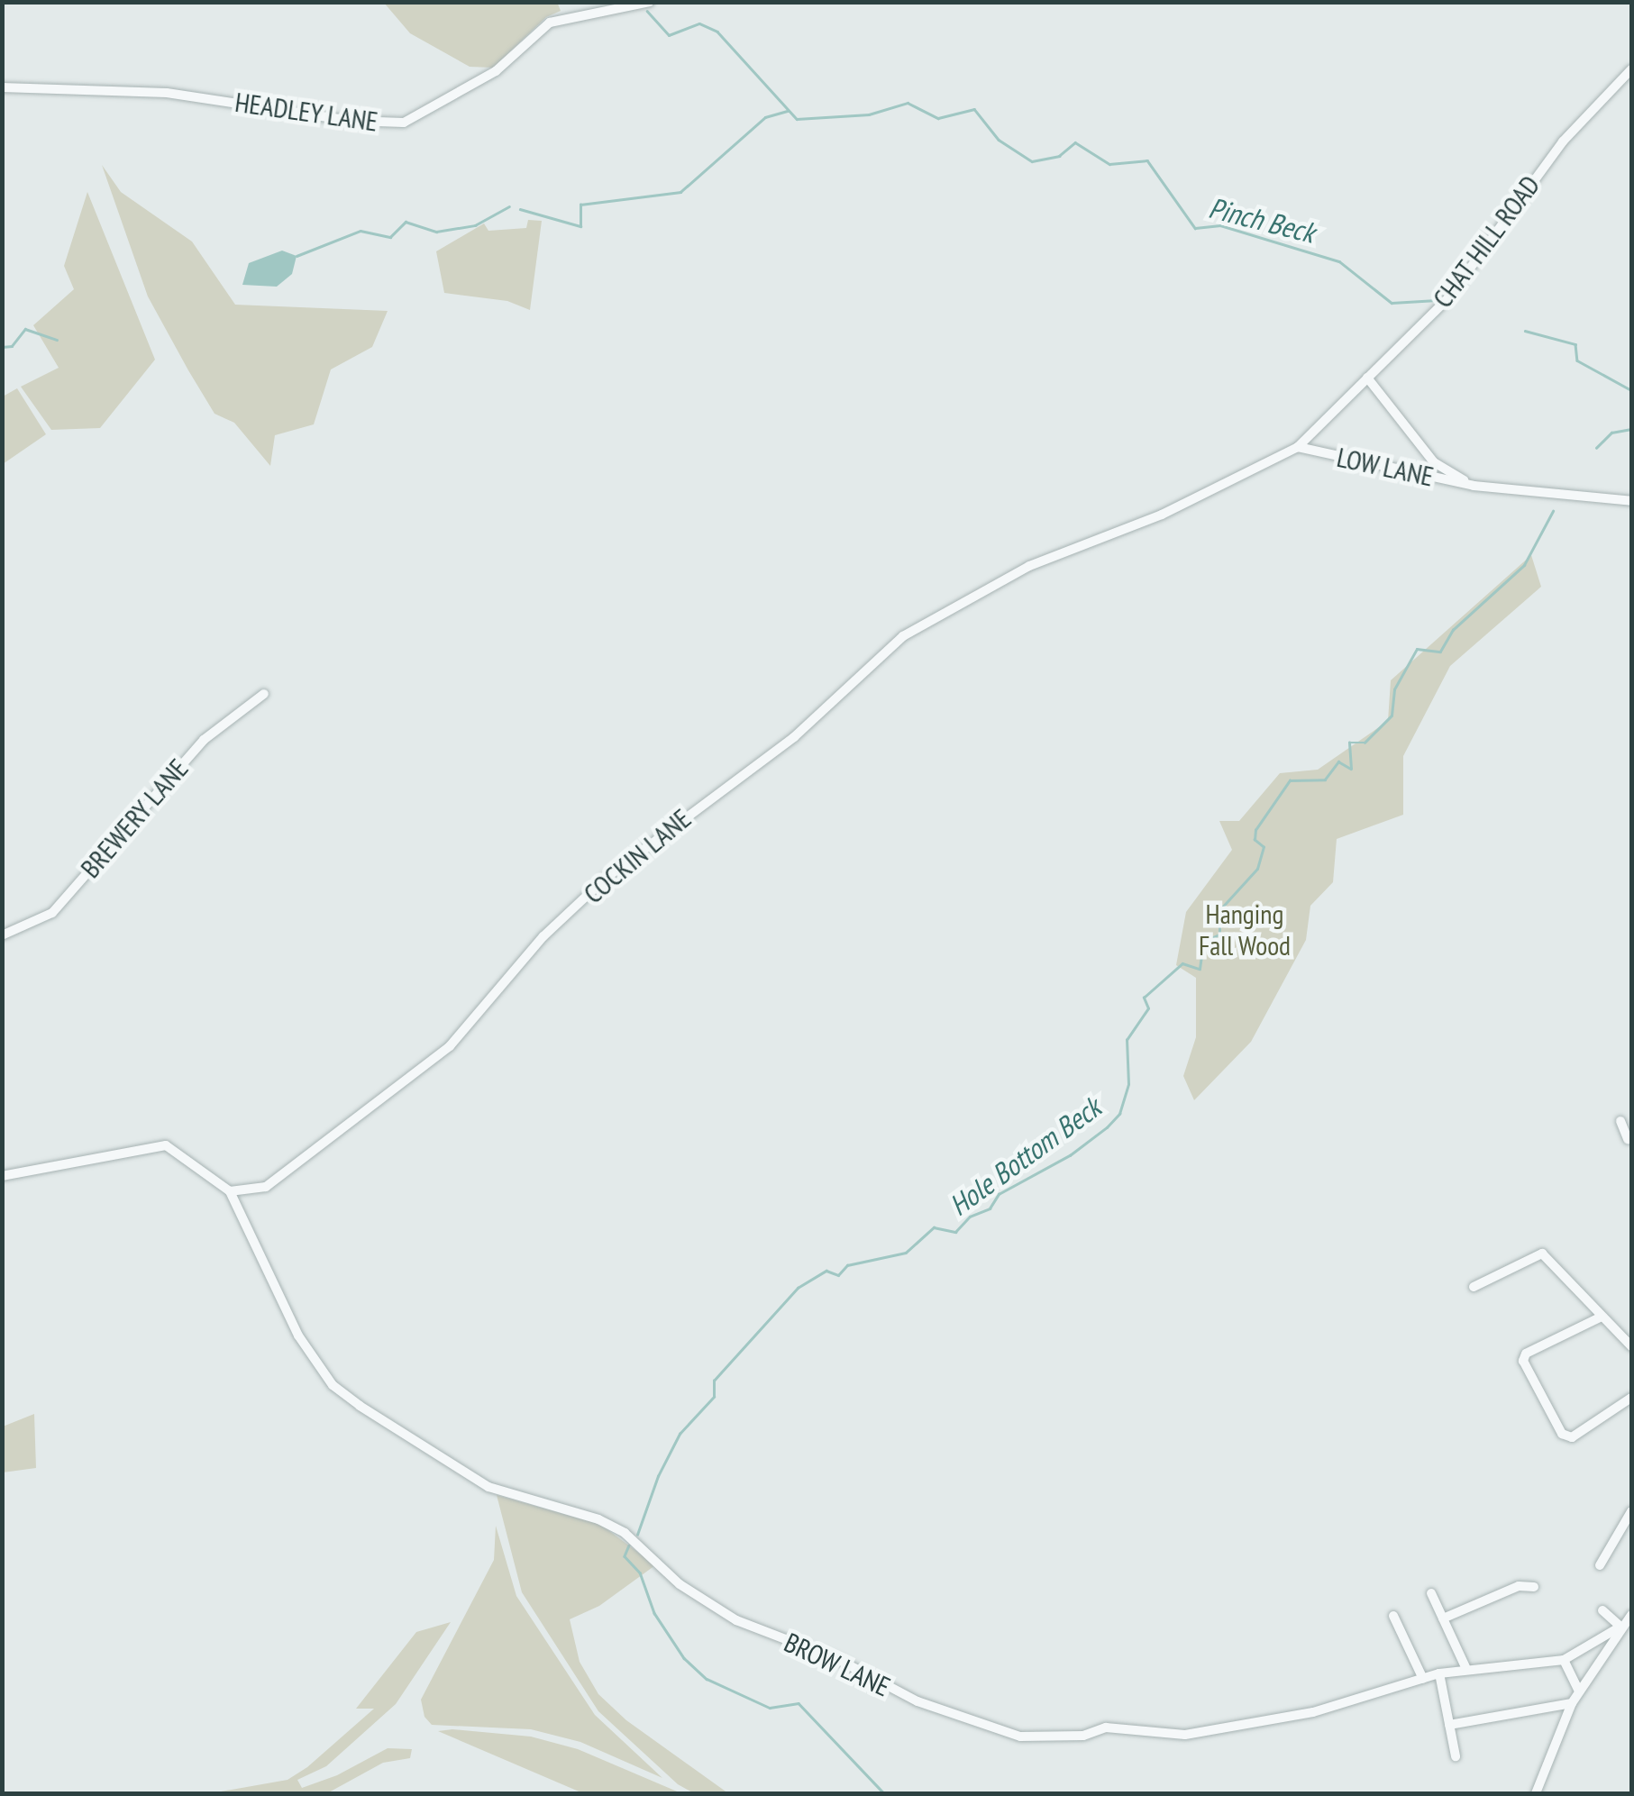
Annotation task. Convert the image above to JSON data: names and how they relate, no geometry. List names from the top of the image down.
{
  "streets": {
    "street": [
      "HEADLEY LANE",
      "CHAT HILL ROAD",
      "LOW LANE",
      "BREWERY LANE",
      "COCKIN LANE",
      "BROW LANE"
    ]
  },
  "crossings": [
    ["CHAT HILL ROAD", "LOW LANE"],
    ["CHAT HILL ROAD", "COCKIN LANE"],
    ["LOW LANE", "COCKIN LANE"],
    ["COCKIN LANE", "BROW LANE"]
  ],
  "water": ["Pinch Beck", "Hole Bottom Beck"],
  "parks": ["Hanging Fall Wood"]
}
